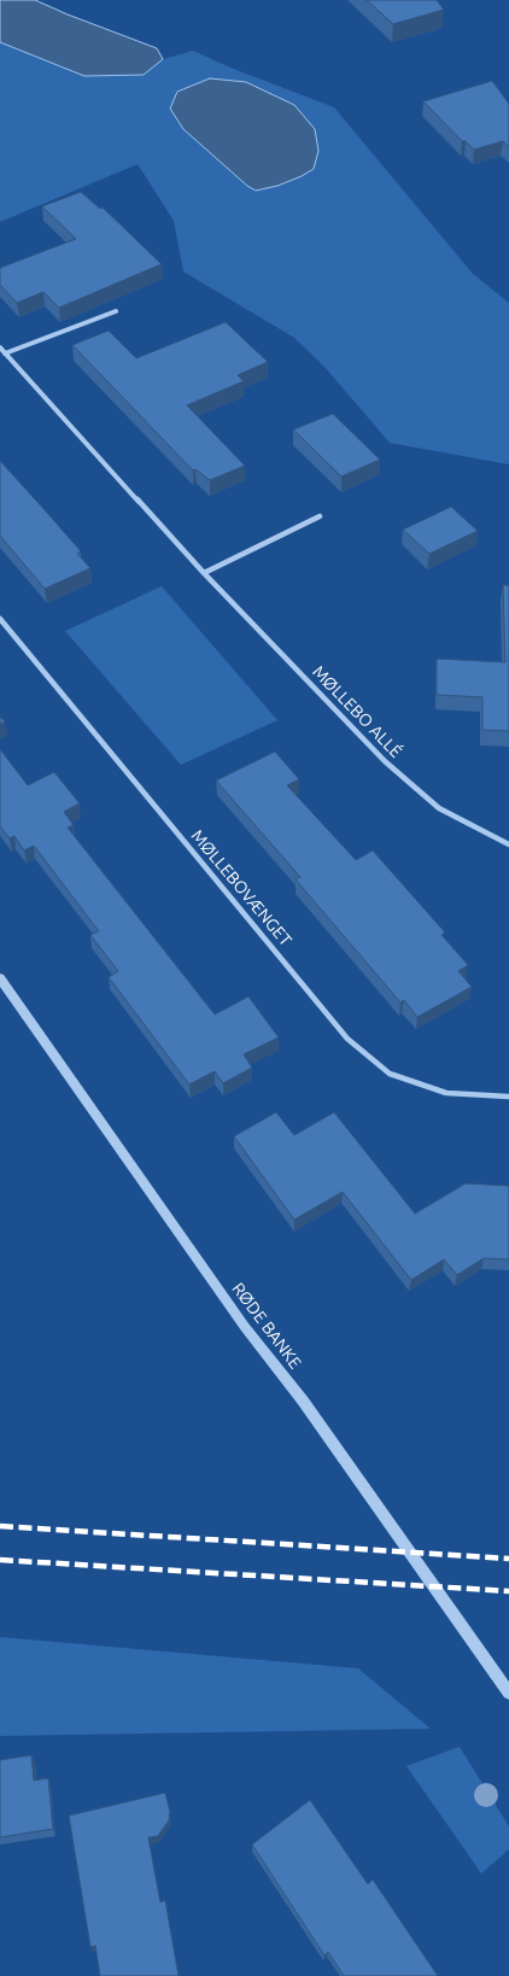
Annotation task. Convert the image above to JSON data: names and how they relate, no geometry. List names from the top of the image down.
{
  "streets": {
    "street": ["MØLLEBO ALLÉ", "MØLLEBOVÆNGET", "RØDE BANKE"]
  }
}
